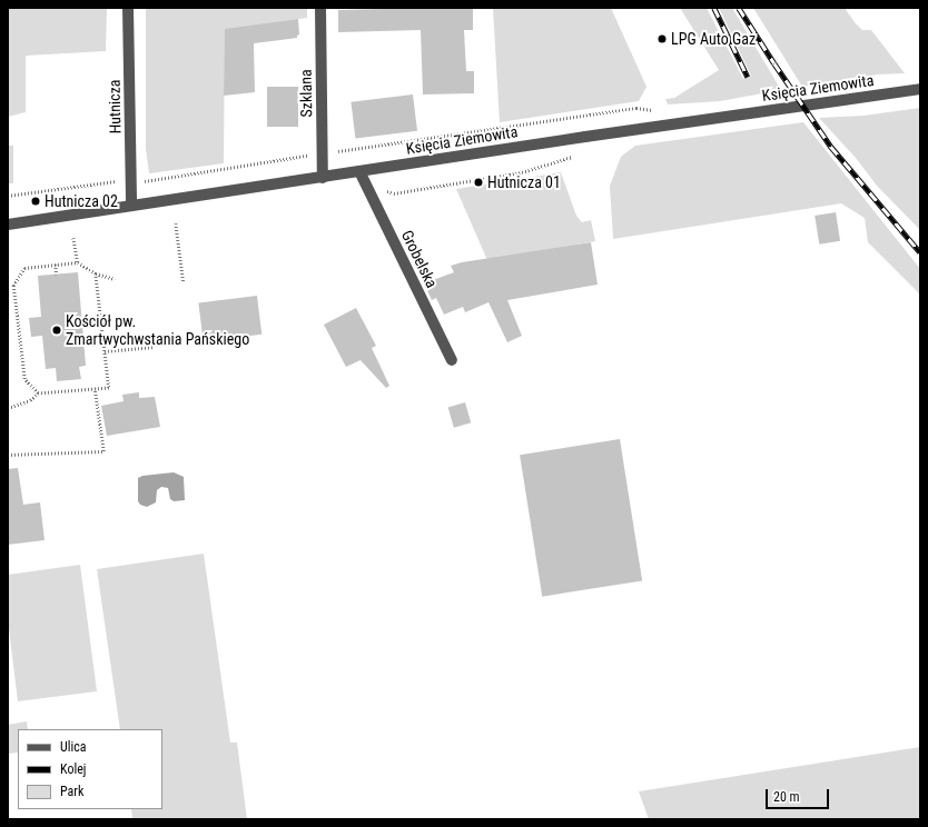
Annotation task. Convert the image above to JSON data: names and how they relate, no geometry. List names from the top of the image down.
{
  "streets": {
    "street": [
      "Księcia Ziemowita",
      "Szklana",
      "Hutnicza",
      "Grobelska"
    ]
  },
  "crossings": [
    ["Księcia Ziemowita", "Szklana"],
    ["Księcia Ziemowita", "Hutnicza"],
    ["Księcia Ziemowita", "Grobelska"]
  ],
  "places": [
    "LPG Auto Gaz",
    "Hutnicza 01",
    "Hutnicza 02",
    "Kościół pw. Zmartwychwstania Pańskiego"
  ],
  "legend": ["Ulica", "Kolej", "Park"],
  "scale_bar": "20 m"
}
